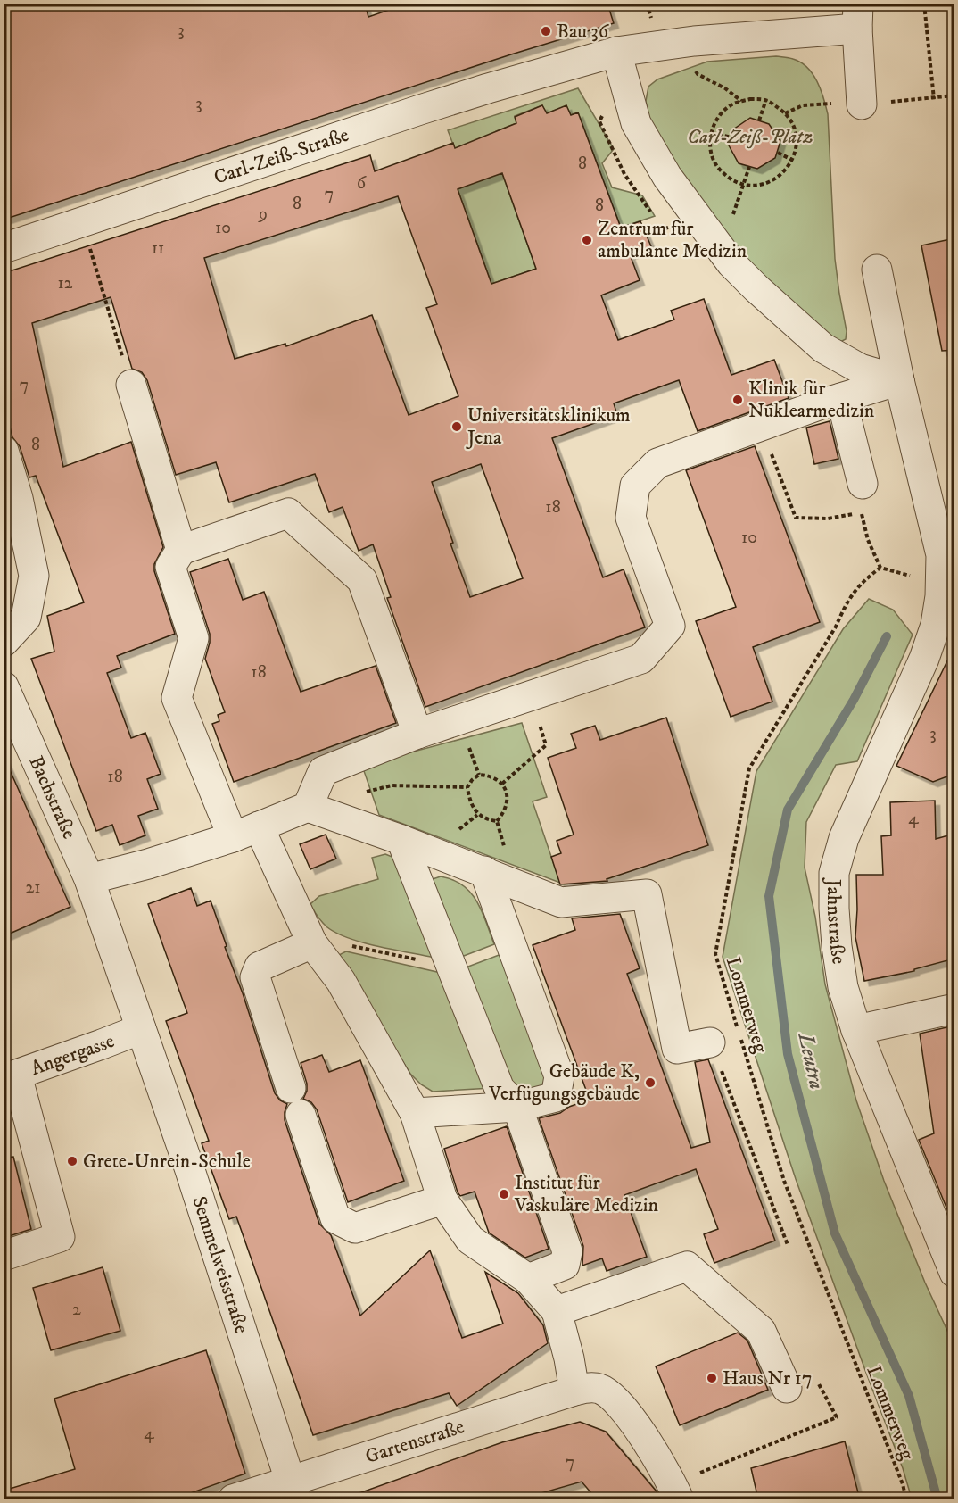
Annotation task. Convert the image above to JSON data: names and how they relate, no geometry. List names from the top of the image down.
{
  "streets": {
    "street": [
      "Carl-Zeiß-Straße",
      "Bachstraße",
      "Jahnstraße",
      "Angergasse",
      "Semmelweisstraße",
      "Gartenstraße"
    ],
    "path": ["Lommerweg"]
  },
  "crossings": [
    ["Bachstraße", "Semmelweisstraße"],
    ["Angergasse", "Semmelweisstraße"],
    ["Semmelweisstraße", "Gartenstraße"]
  ],
  "water": ["Leutra"],
  "parks": ["Carl-Zeiß-Platz"],
  "places": [
    "Bau 36",
    "Zentrum für ambulante Medizin",
    "Klinik für Nuklearmedizin",
    "Universitätsklinikum Jena",
    "Gebäude K, Verfügungsgebäude",
    "Grete-Unrein-Schule",
    "Institut für Vaskuläre Medizin",
    "Haus Nr 17"
  ],
  "house_numbers": [
    "3",
    "3",
    "8",
    "6",
    "7",
    "8",
    "8",
    "9",
    "10",
    "11",
    "12",
    "7",
    "8",
    "18",
    "10",
    "18",
    "3",
    "18",
    "4",
    "21",
    "2",
    "4",
    "7"
  ]
}
